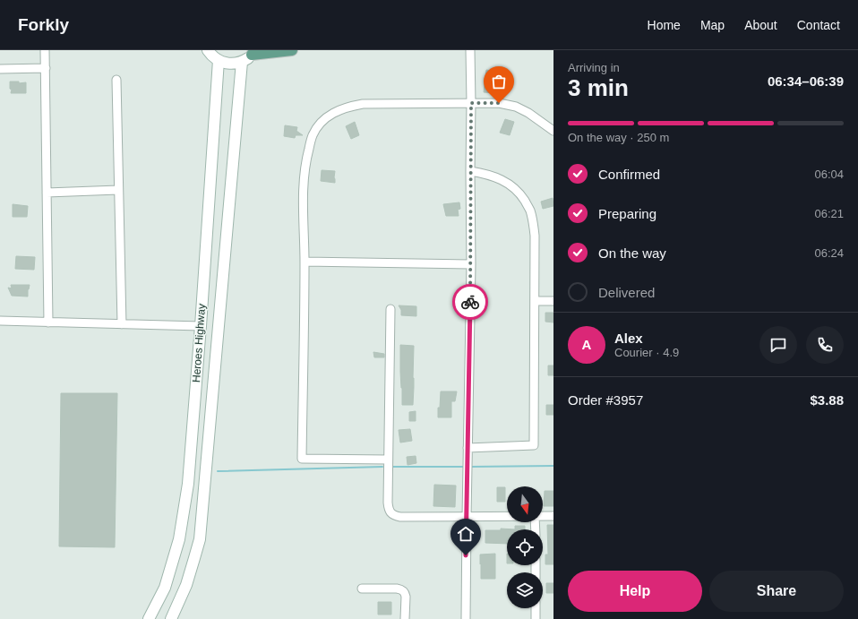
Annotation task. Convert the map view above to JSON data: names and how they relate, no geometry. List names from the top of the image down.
{
  "streets": {
    "main road": ["Heroes Highway"]
  },
  "north": "bottom",
  "page": {
    "header": "Forkly",
    "nav": [
      "Home",
      "Map",
      "About",
      "Contact"
    ],
    "heading": ["3 min", "Arriving in", "06:34–06:39"],
    "panel": [
      "Alex",
      "Courier · 4.9",
      "Order #3957",
      "$3.88"
    ],
    "bar": "On the way · 250 m",
    "list": [
      ["Confirmed", "06:04"],
      ["Preparing", "06:21"],
      ["On the way", "06:24"],
      "Delivered"
    ],
    "round": "A",
    "buttons": ["Help", "Share"]
  }
}
